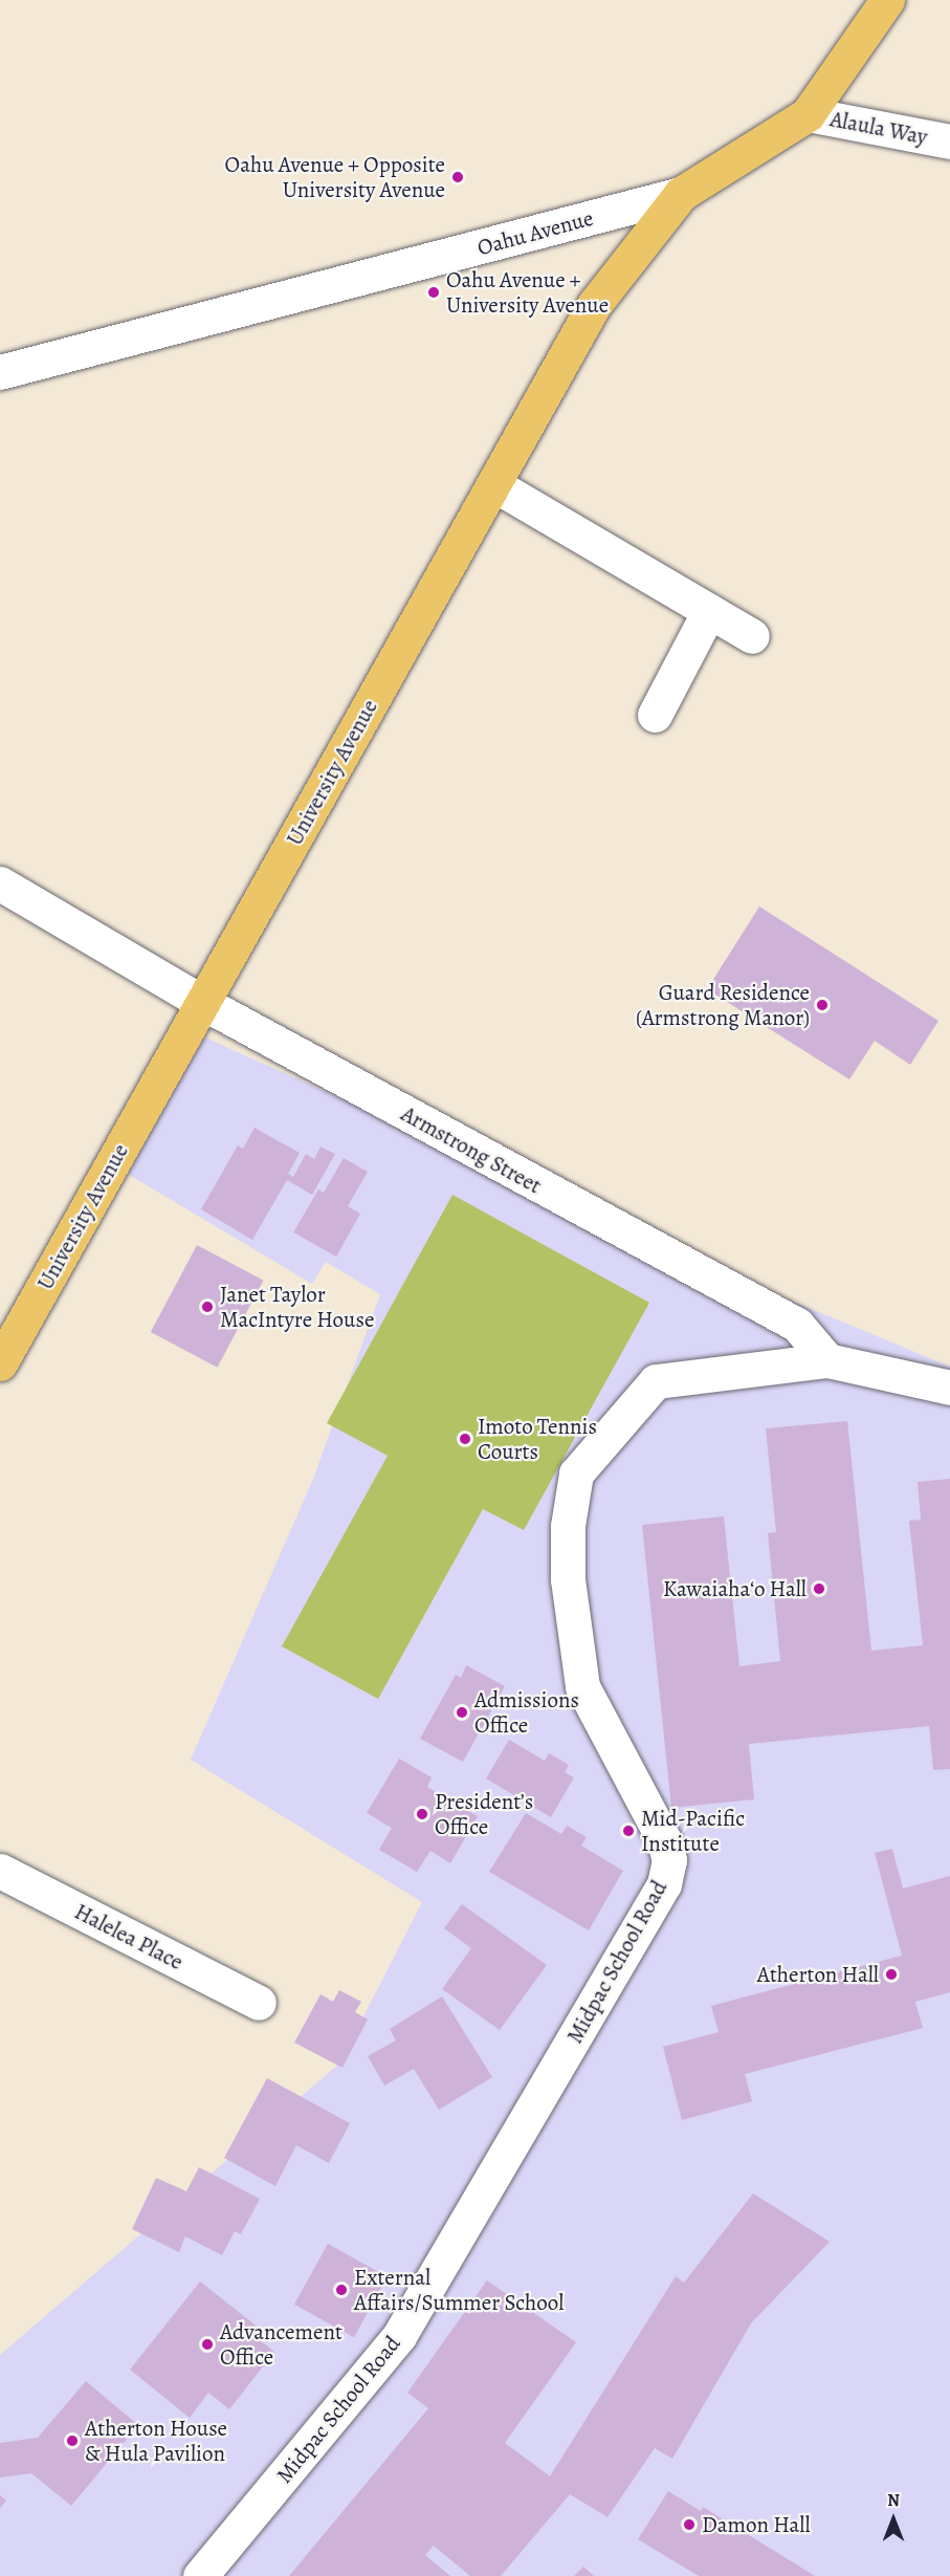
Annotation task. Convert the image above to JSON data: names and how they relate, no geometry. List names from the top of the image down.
{
  "streets": {
    "main road": ["Oahu Avenue", "University Avenue"],
    "street": [
      "Alaula Way",
      "Armstrong Street",
      "Halelea Place",
      "Midpac School Road"
    ]
  },
  "crossings": [
    ["Alaula Way", "Oahu Avenue"],
    ["Oahu Avenue", "University Avenue"],
    ["University Avenue", "Armstrong Street"],
    ["Armstrong Street", "Midpac School Road"]
  ],
  "places": [
    "Oahu Avenue + Opposite University Avenue",
    "Oahu Avenue + University Avenue",
    "Guard Residence (Armstrong Manor)",
    "Janet Taylor MacIntyre House",
    "Imoto Tennis Courts",
    "Kawaiahaʻo Hall",
    "Admissions Office",
    "President’s Office",
    "Mid-Pacific Institute",
    "Atherton Hall",
    "External Affairs/Summer School",
    "Advancement Office",
    "Atherton House & Hula Pavilion",
    "Damon Hall"
  ],
  "north": "top"
}
